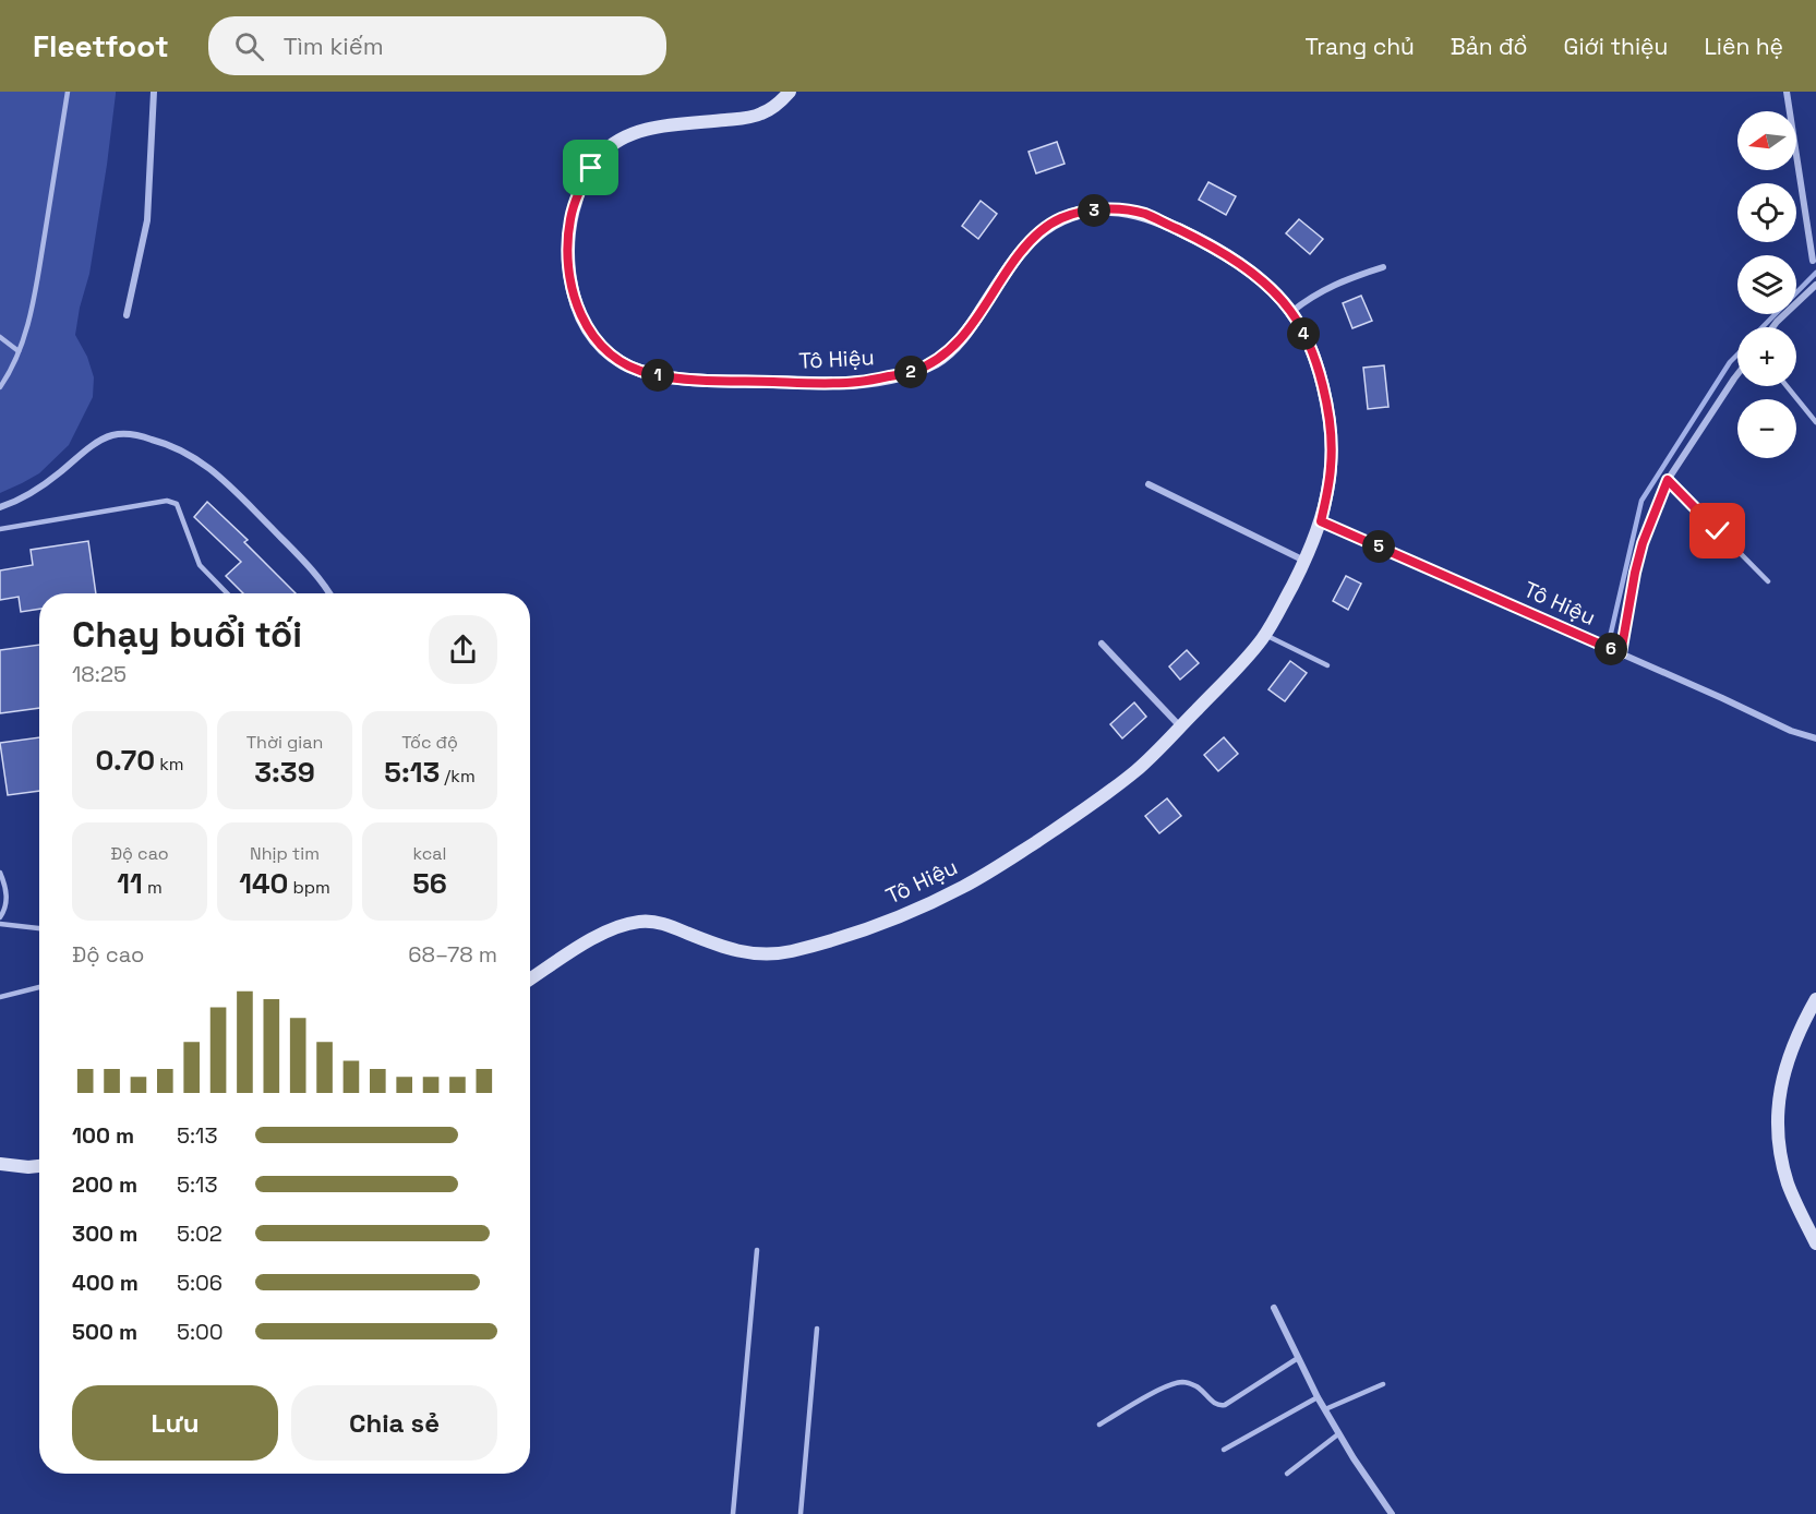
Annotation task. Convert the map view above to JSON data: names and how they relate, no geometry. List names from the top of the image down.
{
  "streets": {
    "street": ["Tô Hiệu"]
  },
  "north": "left",
  "page": {
    "header": "Fleetfoot",
    "search": "Tìm kiếm",
    "nav": [
      "Trang chủ",
      "Bản đồ",
      "Giới thiệu",
      "Liên hệ"
    ],
    "map_buttons": ["+", "−"],
    "pins": [
      "3",
      "4",
      "2",
      "1",
      "5",
      "6"
    ],
    "heading": ["Chạy buổi tối", "18:25"],
    "stats": [
      ["0.70 km"],
      ["Thời gian", "3:39"],
      ["Tốc độ", "5:13 /km"],
      ["Độ cao", "11 m"],
      ["Nhịp tim", "140 bpm"],
      ["kcal", "56"]
    ],
    "chart": ["Độ cao", "68–78 m"],
    "list": [
      {
        "name": "100 m",
        "note": "5:13"
      },
      {
        "name": "200 m",
        "note": "5:13"
      },
      {
        "name": "300 m",
        "note": "5:02"
      },
      {
        "name": "400 m",
        "note": "5:06"
      },
      {
        "name": "500 m",
        "note": "5:00"
      }
    ],
    "buttons": ["Lưu", "Chia sẻ"]
  }
}
